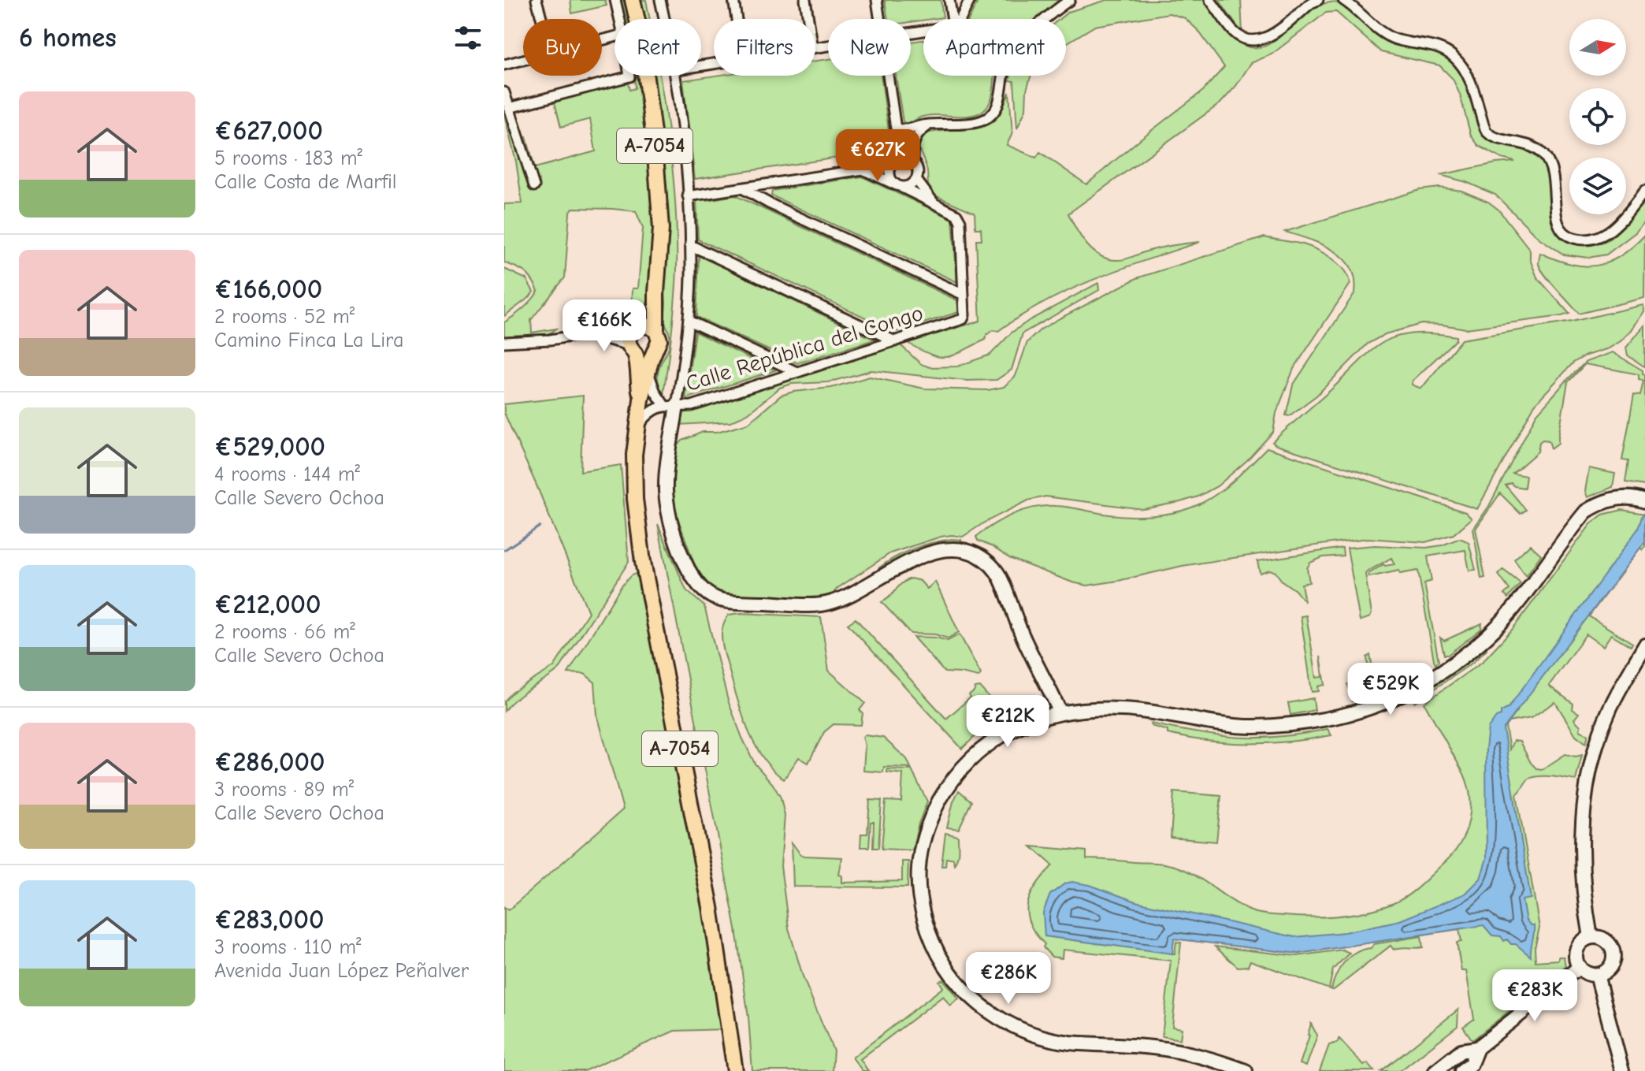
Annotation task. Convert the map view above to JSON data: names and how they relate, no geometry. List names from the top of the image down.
{
  "streets": {
    "main road": ["A-7054"],
    "street": ["Calle República del Congo"]
  },
  "north": "right",
  "page": {
    "heading": "6 homes",
    "chip": [
      "Buy",
      "Rent",
      "Filters",
      "New",
      "Apartment"
    ],
    "list": [
      {
        "name": "€627,000",
        "note": "5 rooms · 183 m² · Calle Costa de Marfil"
      },
      {
        "name": "€166,000",
        "note": "2 rooms · 52 m² · Camino Finca La Lira"
      },
      {
        "name": "€529,000",
        "note": "4 rooms · 144 m² · Calle Severo Ochoa"
      },
      {
        "name": "€212,000",
        "note": "2 rooms · 66 m² · Calle Severo Ochoa"
      },
      {
        "name": "€286,000",
        "note": "3 rooms · 89 m² · Calle Severo Ochoa"
      },
      {
        "name": "€283,000",
        "note": "3 rooms · 110 m² · Avenida Juan López Peñalver"
      }
    ],
    "price": [
      "€627K",
      "€166K",
      "€529K",
      "€212K",
      "€286K",
      "€283K"
    ]
  }
}
